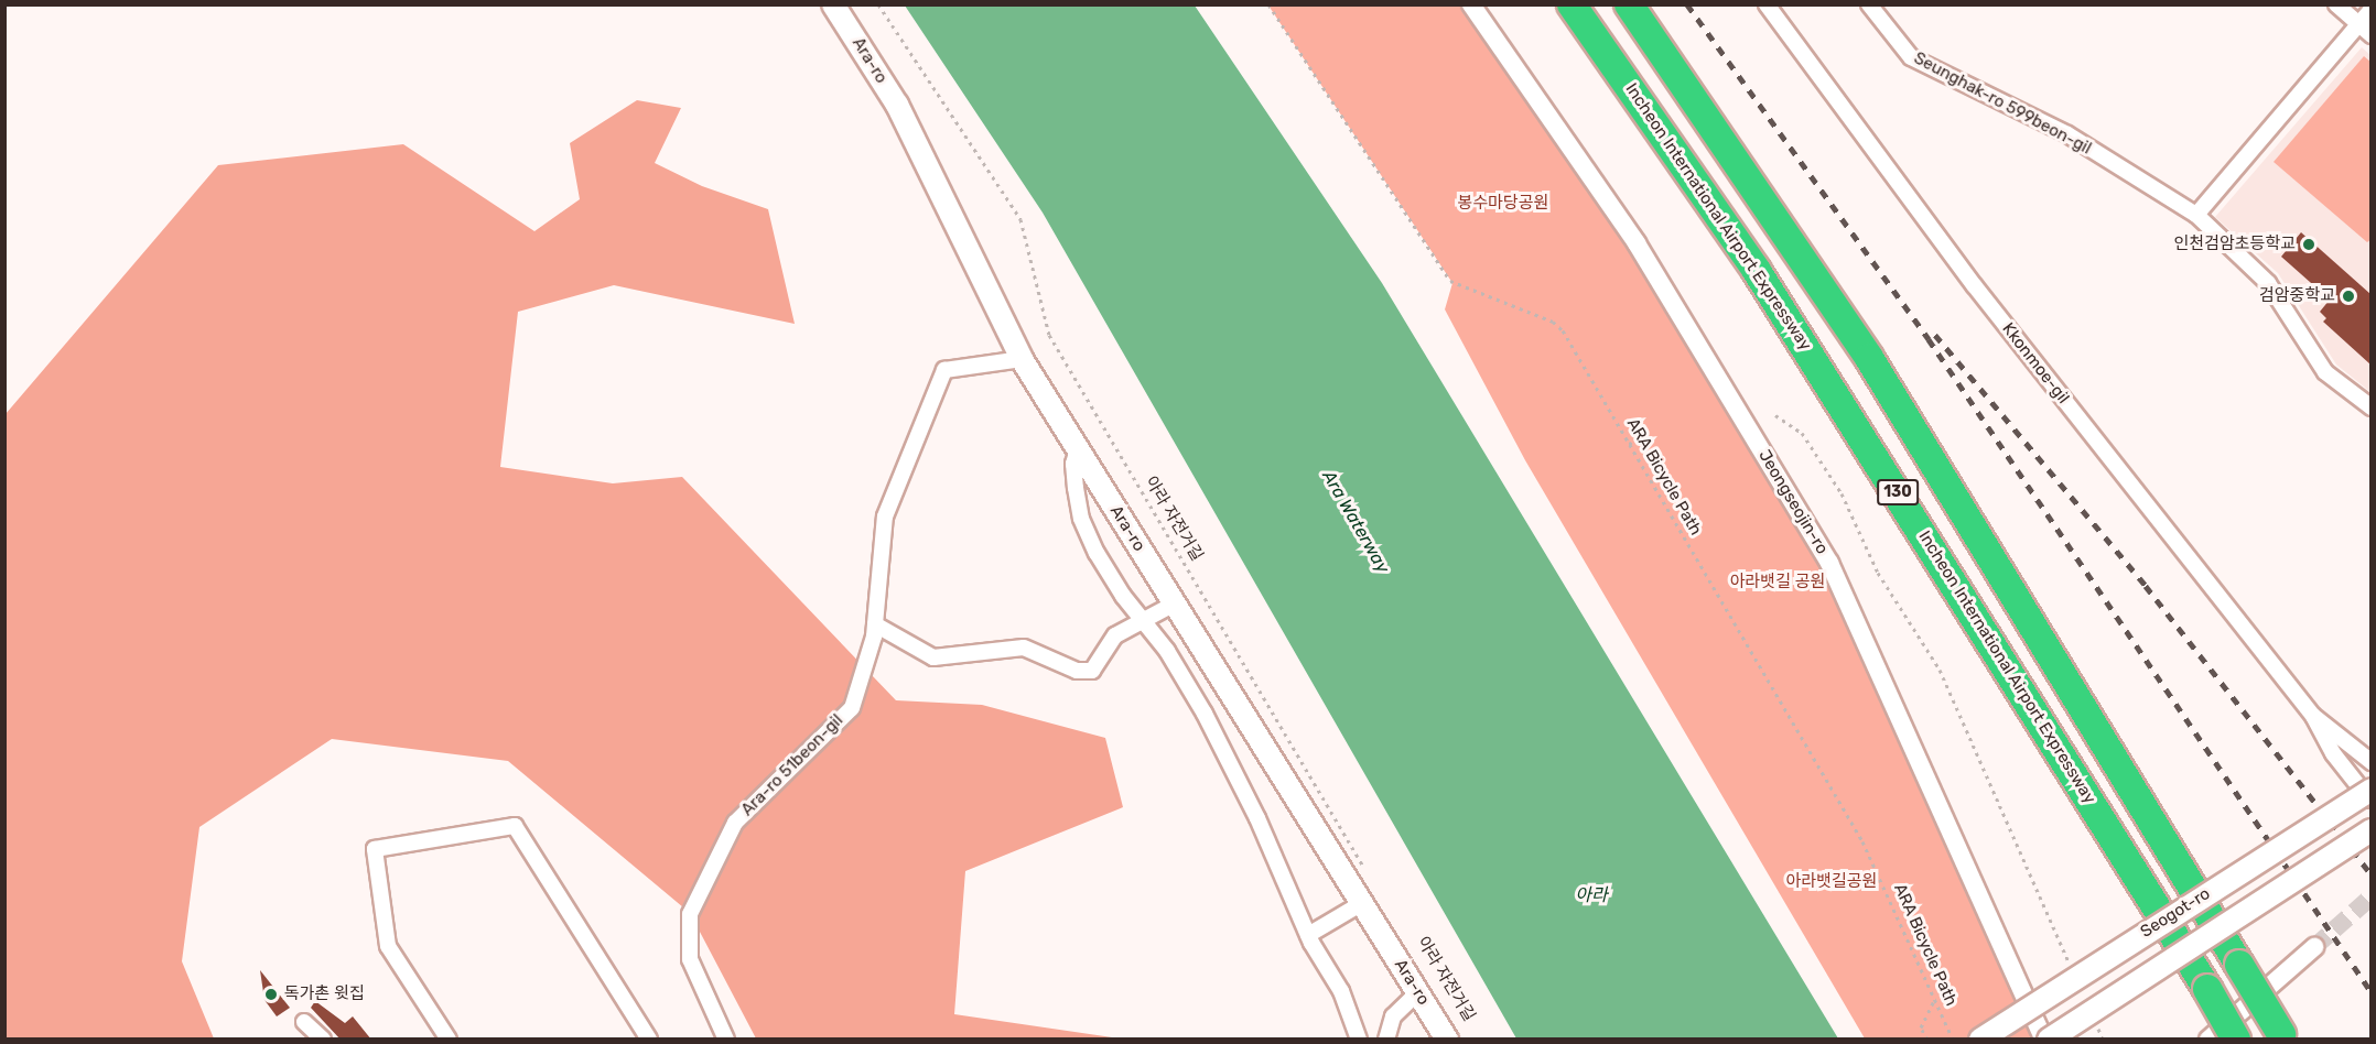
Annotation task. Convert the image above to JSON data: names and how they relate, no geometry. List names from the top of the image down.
{
  "streets": {
    "highway": ["Incheon International Airport Expressway", "130"],
    "main road": ["Ara-ro", "Seogot-ro"],
    "street": [
      "Seunghak-ro 599beon-gil",
      "Kkonmoe-gil",
      "Jeongseojin-ro",
      "Ara-ro 51beon-gil"
    ],
    "path": ["ARA Bicycle Path", "아라 자전거길"]
  },
  "crossings": [
    ["Ara-ro", "Ara-ro 51beon-gil"]
  ],
  "water": ["Ara Waterway", "아라"],
  "parks": ["봉수마당공원", "아라뱃길 공원", "아라뱃길공원"],
  "places": ["인천검암초등학교", "검암중학교", "독가촌 윗집"]
}
